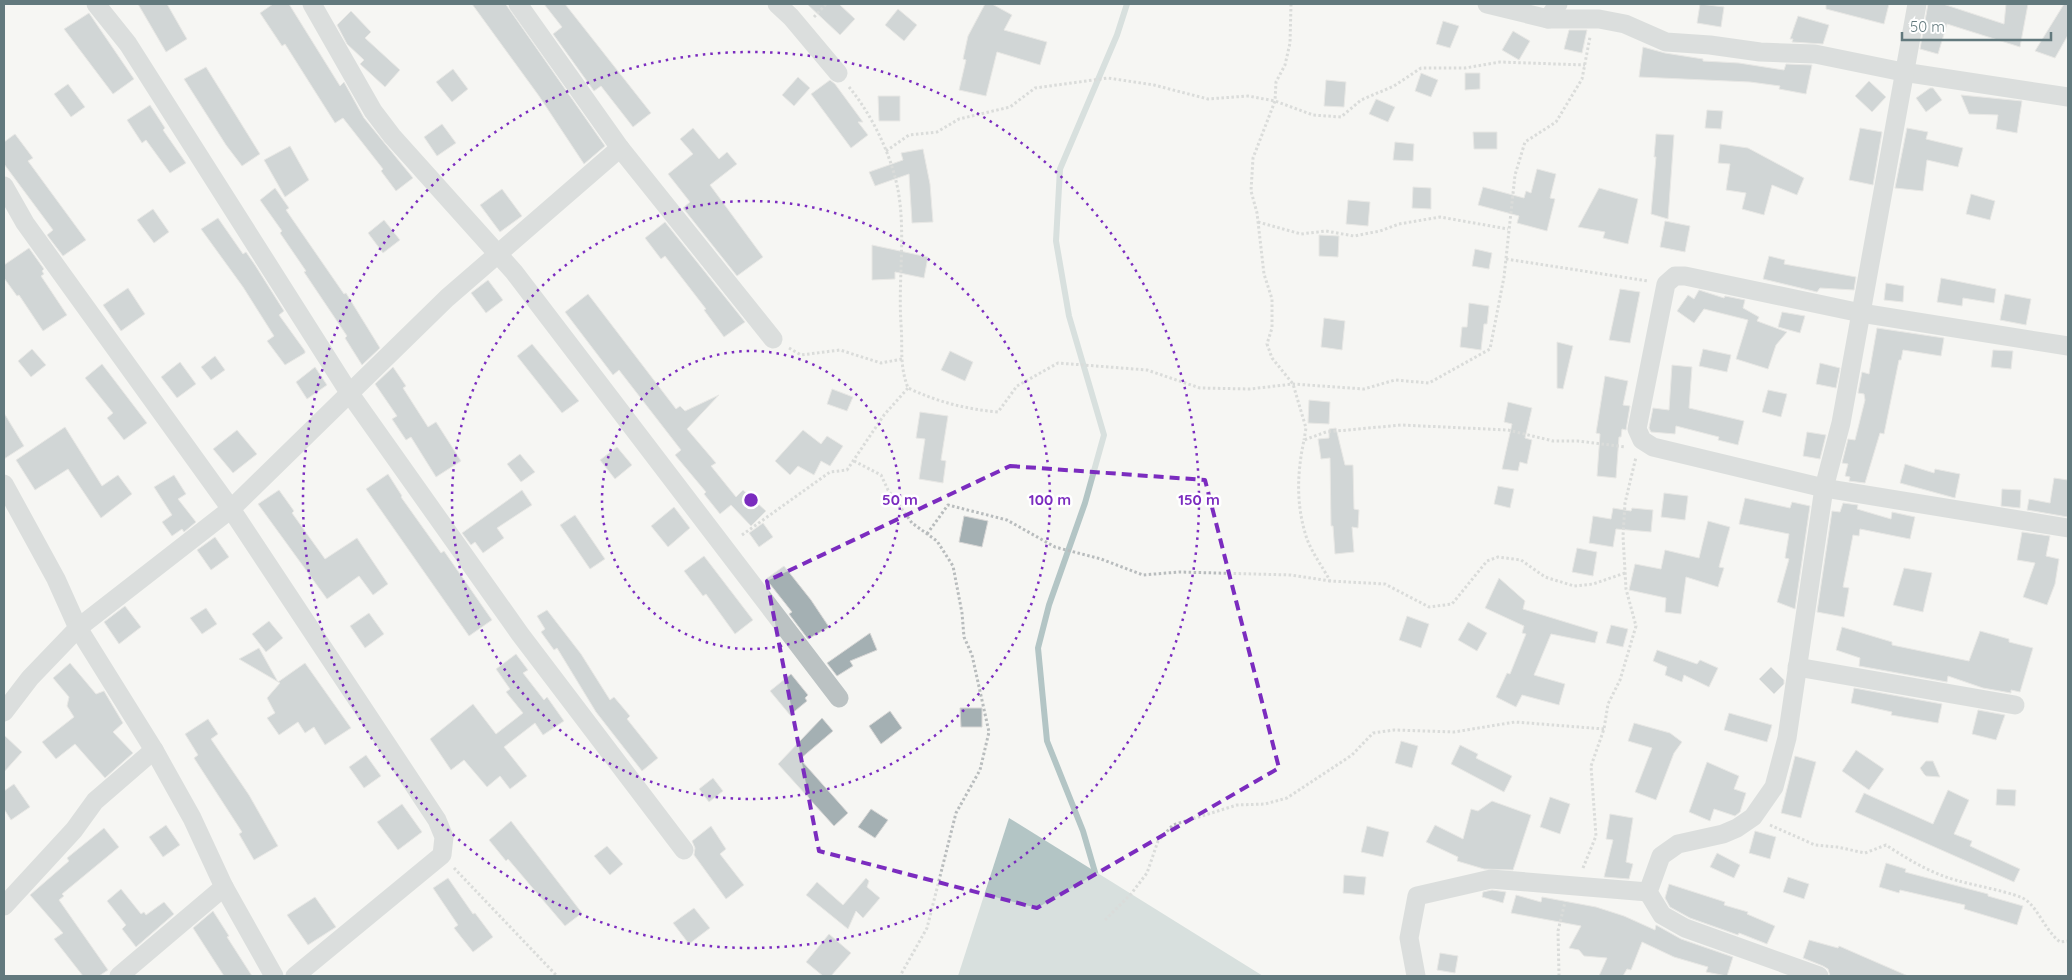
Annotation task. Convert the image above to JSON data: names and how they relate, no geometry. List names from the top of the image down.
{
  "scale_bar": "50 m",
  "rings": ["50 m", "100 m", "150 m"]
}
